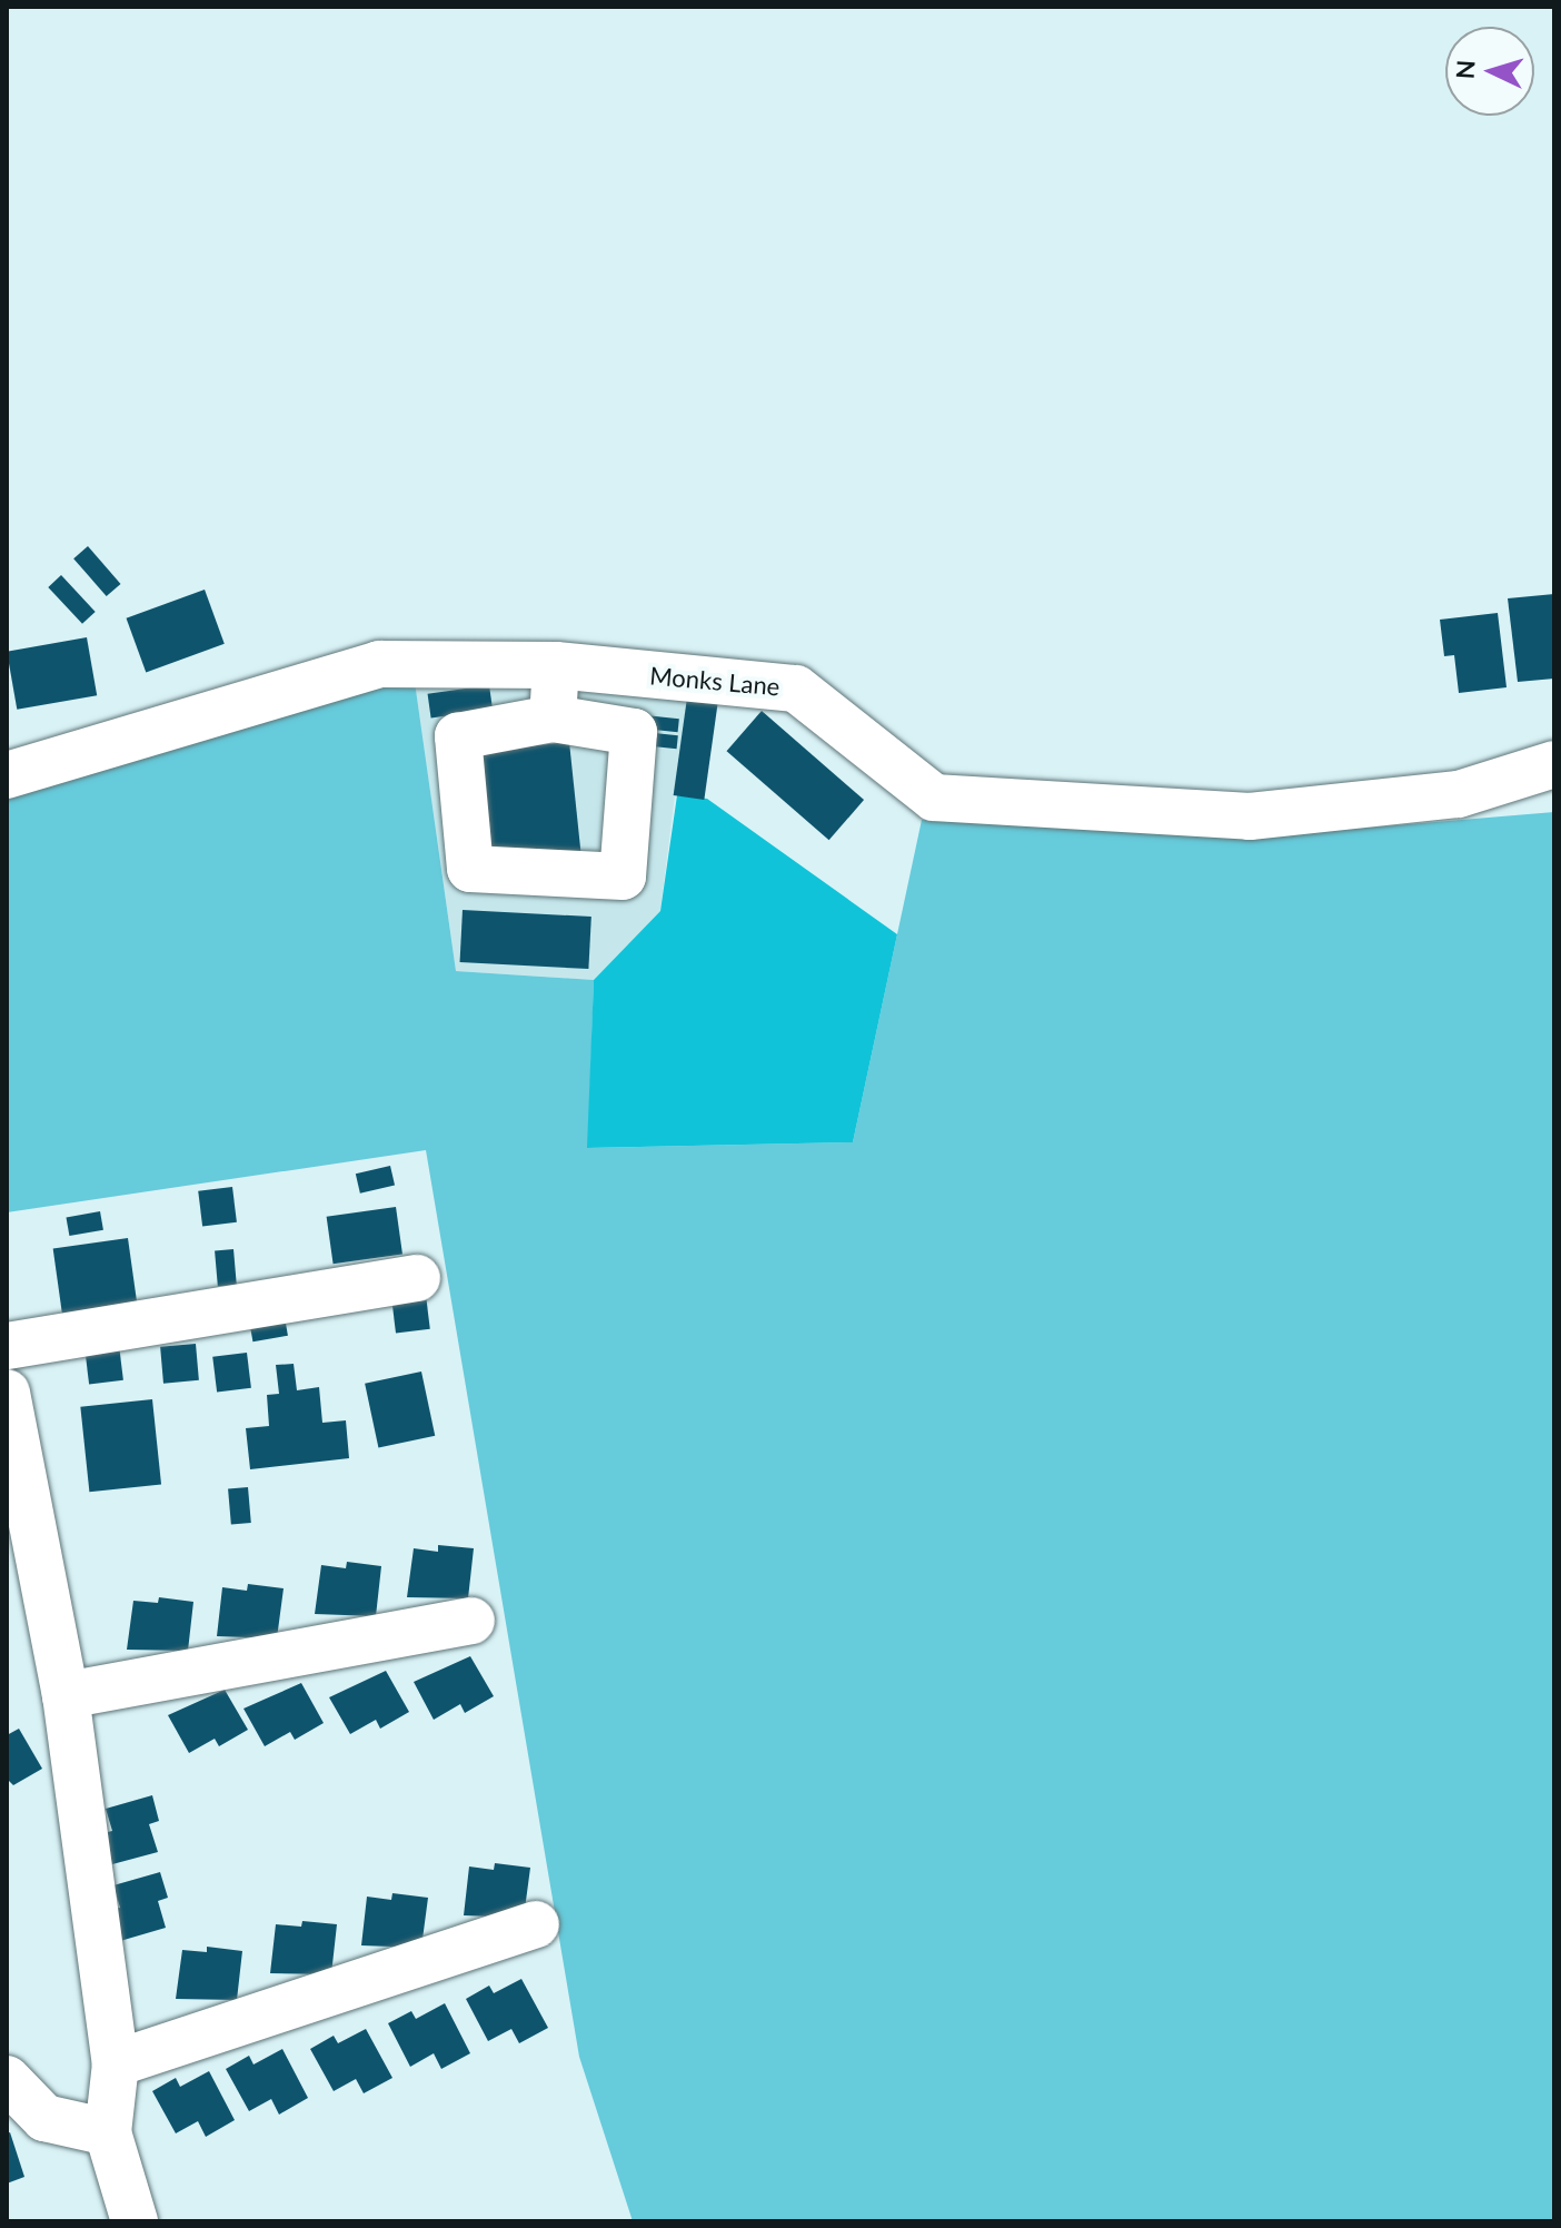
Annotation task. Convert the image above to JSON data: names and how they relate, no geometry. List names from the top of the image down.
{
  "streets": {
    "street": ["Monks Lane"]
  },
  "north": "left"
}
